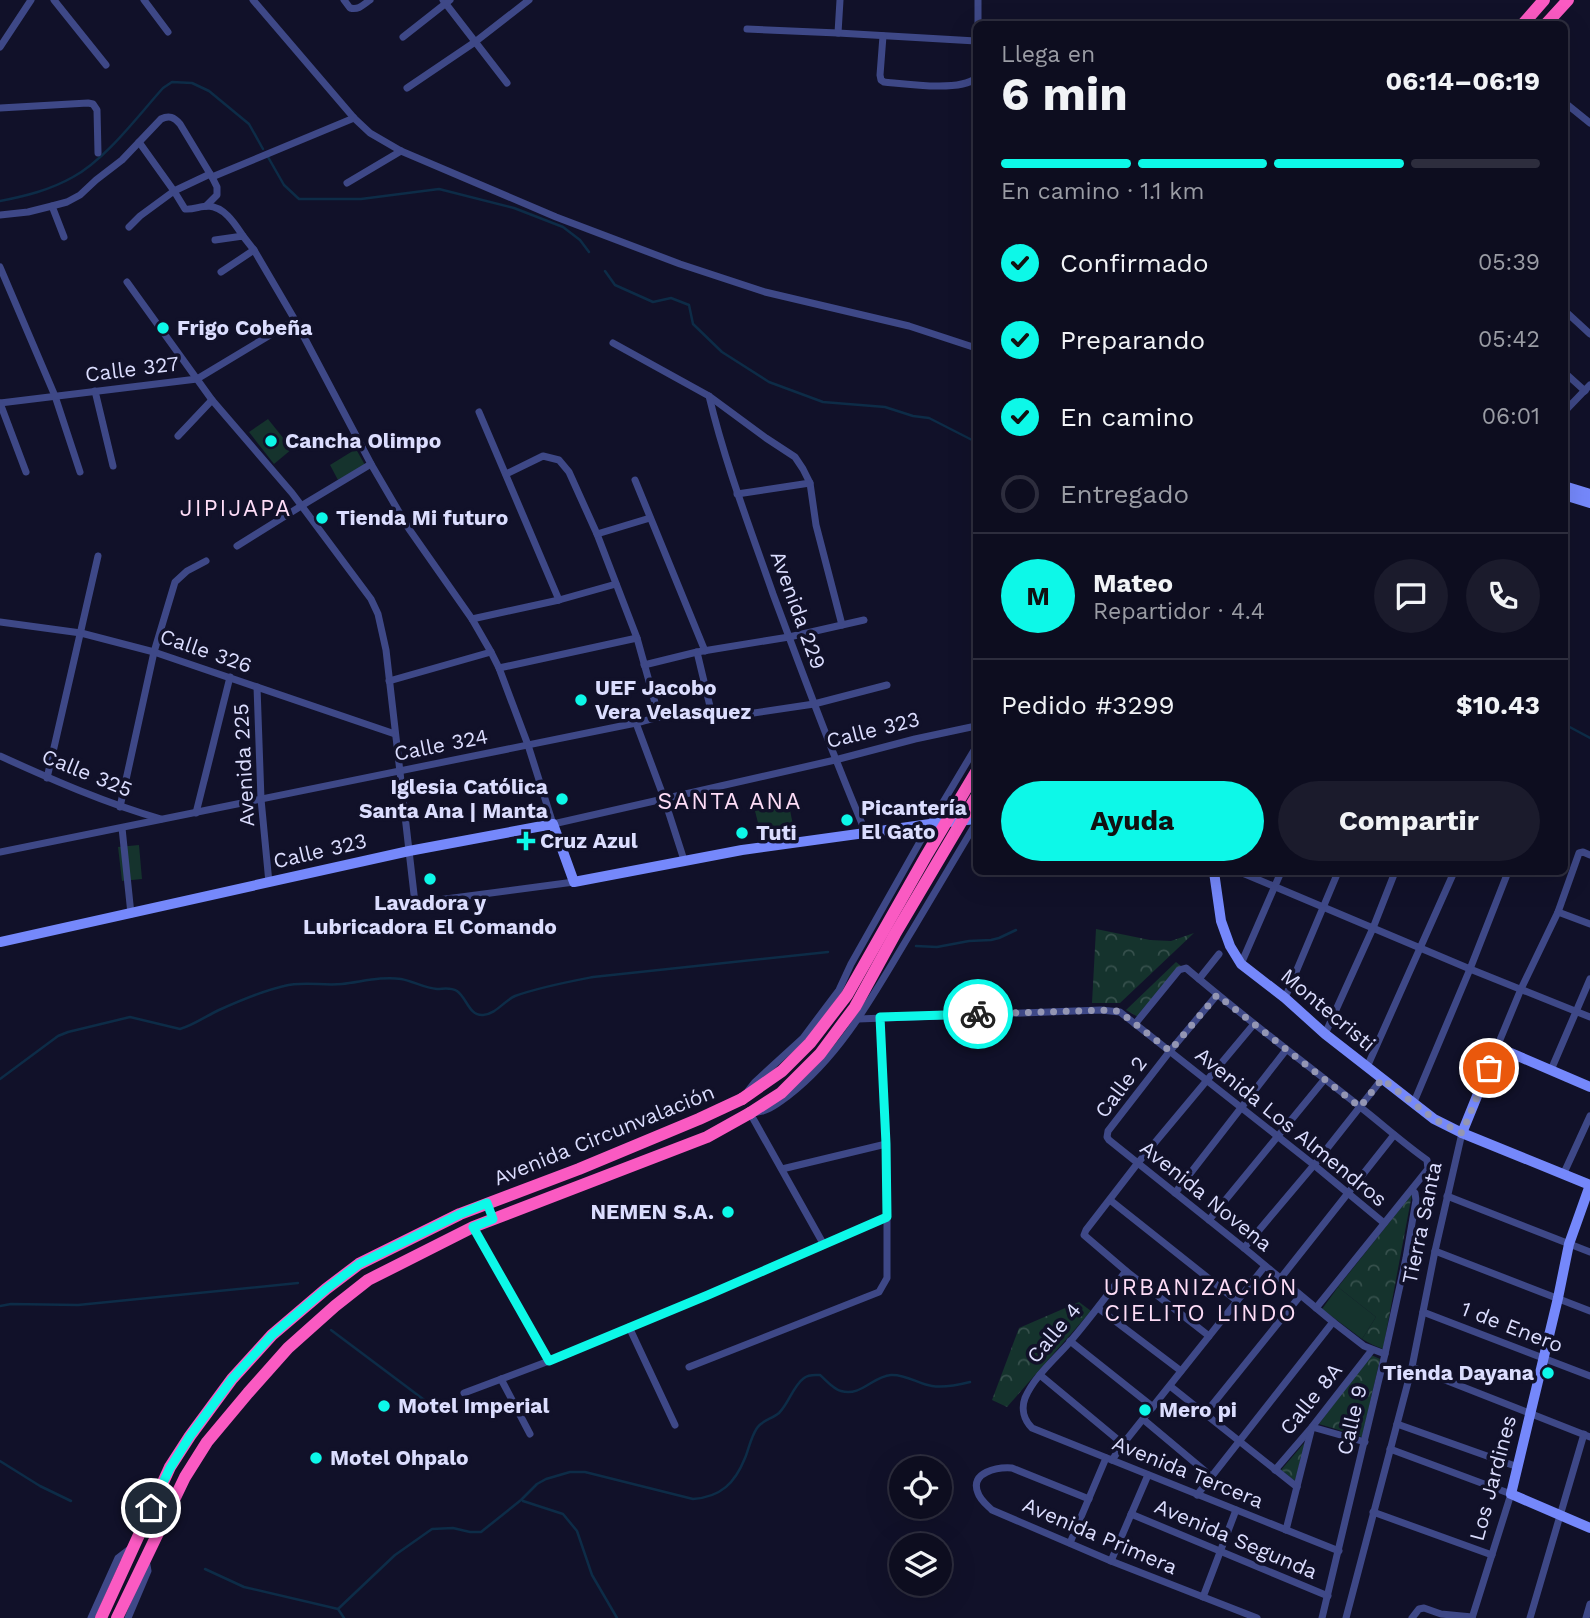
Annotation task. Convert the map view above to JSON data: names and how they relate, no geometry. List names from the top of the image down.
{
  "streets": {
    "highway": ["Avenida Circunvalación"],
    "street": [
      "Calle 327",
      "Avenida 229",
      "Calle 326",
      "Calle 323",
      "Calle 324",
      "Avenida 225",
      "Calle 325",
      "Montecristi",
      "Calle 2",
      "Avenida Los Almendros",
      "Avenida Novena",
      "Tierra Santa",
      "1 de Enero",
      "Calle 4",
      "Calle 8A",
      "Calle 9",
      "Avenida Tercera",
      "Los Jardines",
      "Avenida Primera",
      "Avenida Segunda"
    ]
  },
  "crossings": [
    ["Avenida 229", "Calle 323"],
    ["Avenida 229", "Calle 324"],
    ["Calle 326", "Avenida 225"],
    ["Calle 323", "Avenida 225"],
    ["Calle 324", "Avenida 225"],
    ["Calle 324", "Calle 325"],
    ["Montecristi", "Tierra Santa"],
    ["Montecristi", "Los Jardines"],
    ["Calle 2", "Avenida Los Almendros"],
    ["Calle 2", "Avenida Novena"],
    ["Avenida Los Almendros", "Avenida Circunvalación"],
    ["Avenida Novena", "Calle 8A"],
    ["Avenida Novena", "Calle 9"],
    ["Tierra Santa", "1 de Enero"],
    ["1 de Enero", "Los Jardines"],
    ["Calle 4", "Avenida Tercera"],
    ["Calle 9", "Avenida Tercera"],
    ["Calle 9", "Avenida Segunda"]
  ],
  "districts": ["JIPIJAPA", "SANTA ANA", "URBANIZACIÓN CIELITO LINDO"],
  "places": {
    "other": [
      "Frigo Cobeña",
      "Cancha Olimpo",
      "Tienda Mi futuro",
      "UEF Jacobo Vera Velasquez",
      "Iglesia Católica Santa Ana | Manta",
      "Picantería El Gato",
      "Tuti",
      "Lavadora y Lubricadora El Comando",
      "NEMEN S.A.",
      "Tienda Dayana",
      "Motel Imperial",
      "Mero pi",
      "Motel Ohpalo"
    ],
    "health": ["Cruz Azul"]
  },
  "page": {
    "heading": ["6 min", "Llega en", "06:14–06:19"],
    "panel": [
      "Mateo",
      "Repartidor · 4.4",
      "Pedido #3299",
      "$10.43"
    ],
    "bar": "En camino · 1.1 km",
    "list": [
      ["Confirmado", "05:39"],
      ["Preparando", "05:42"],
      ["En camino", "06:01"],
      "Entregado"
    ],
    "round": "M",
    "buttons": ["Ayuda", "Compartir"]
  }
}
